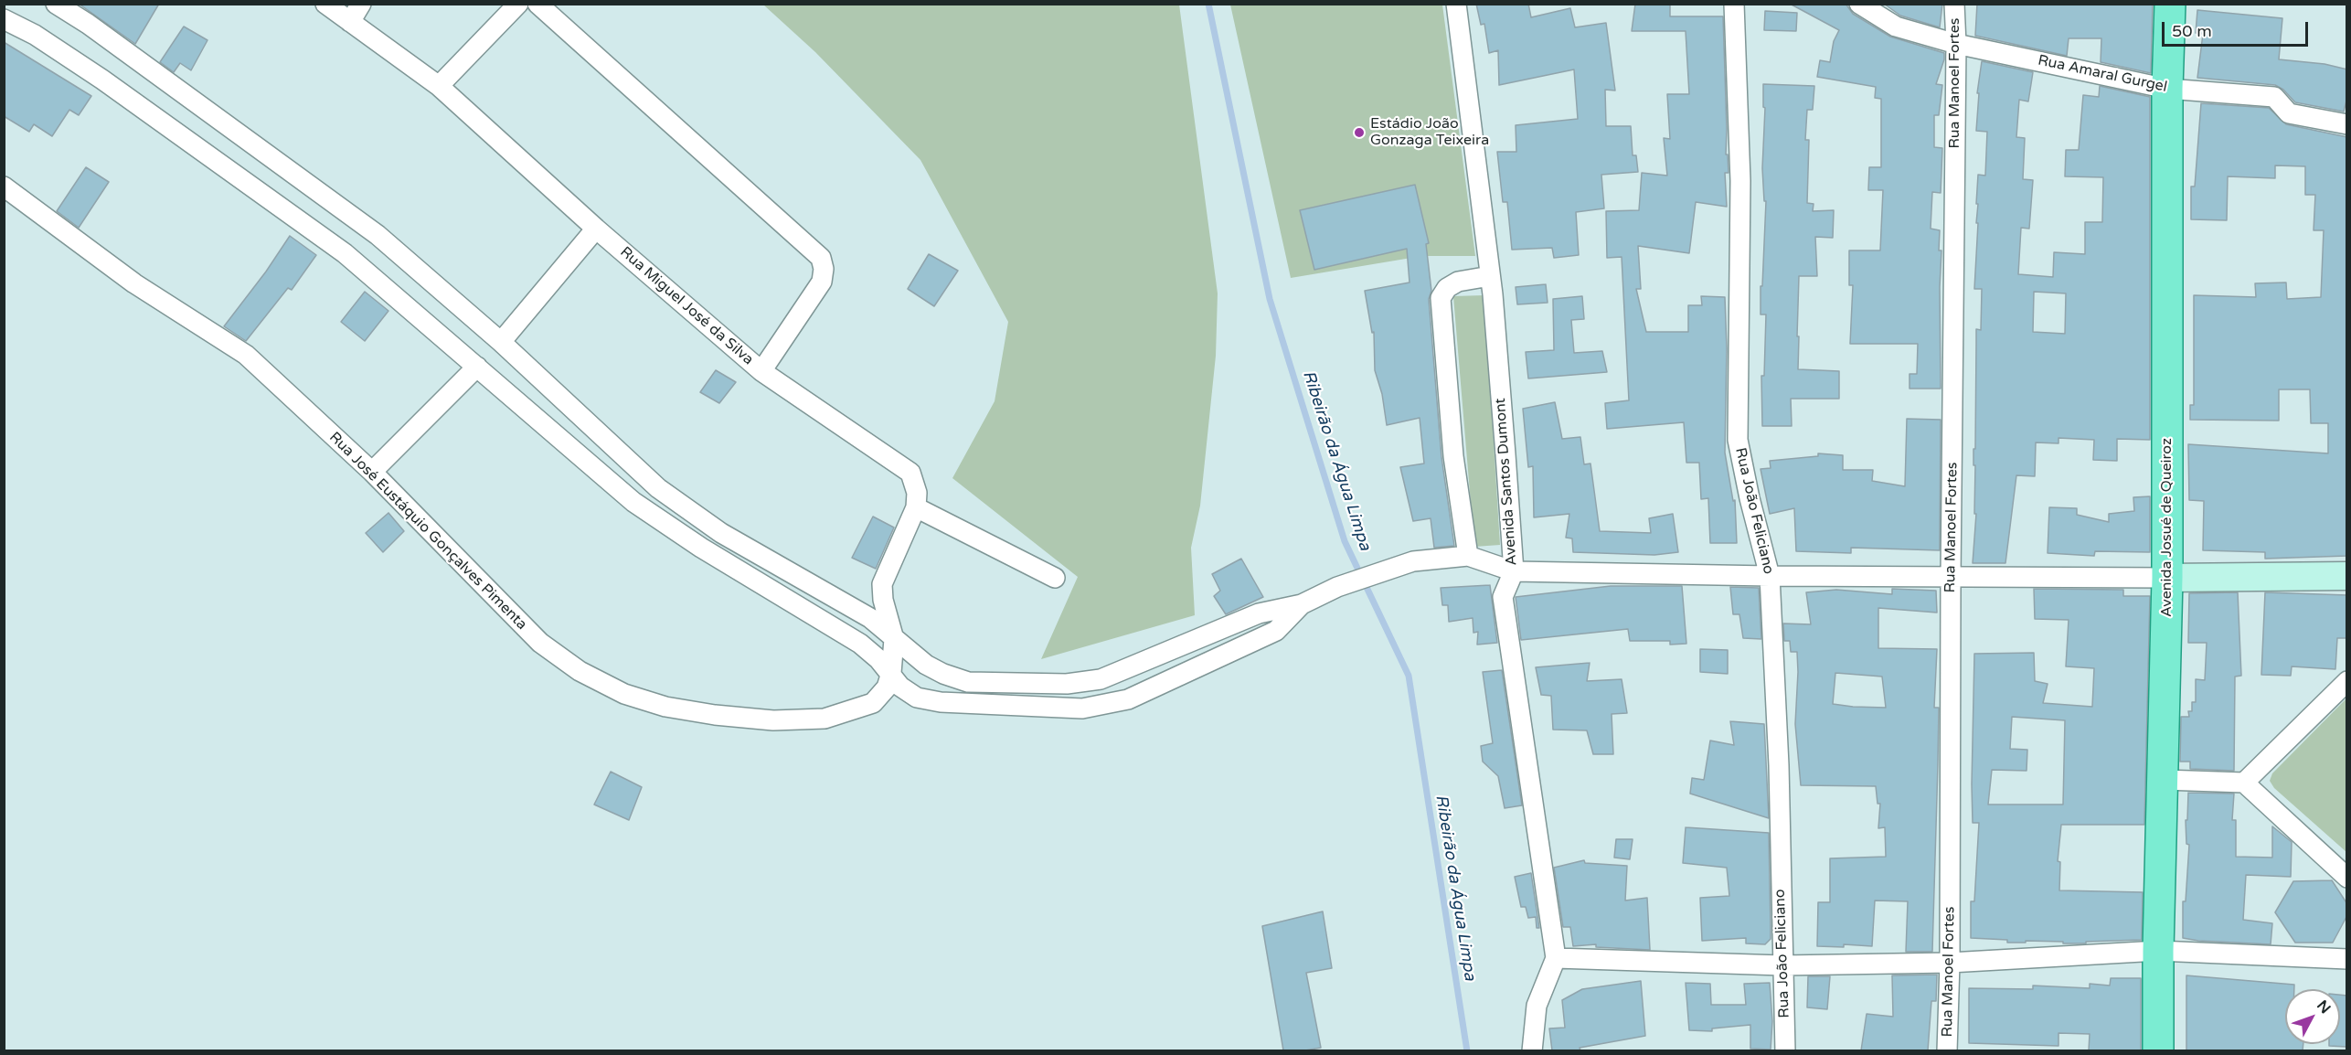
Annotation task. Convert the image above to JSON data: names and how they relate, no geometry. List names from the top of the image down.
{
  "streets": {
    "main road": ["Avenida Josué de Queiroz"],
    "street": [
      "Rua Amaral Gurgel",
      "Rua Manoel Fortes",
      "Rua Miguel José da Silva",
      "Avenida Santos Dumont",
      "Rua João Feliciano",
      "Rua José Eustáquio Gonçalves Pimenta"
    ]
  },
  "crossings": [
    ["Rua Amaral Gurgel", "Rua Manoel Fortes"],
    ["Rua Amaral Gurgel", "Avenida Josué de Queiroz"]
  ],
  "water": ["Ribeirão da Água Limpa"],
  "places": ["Estádio João Gonzaga Teixeira"],
  "scale_bar": "50 m",
  "north": "top right"
}
